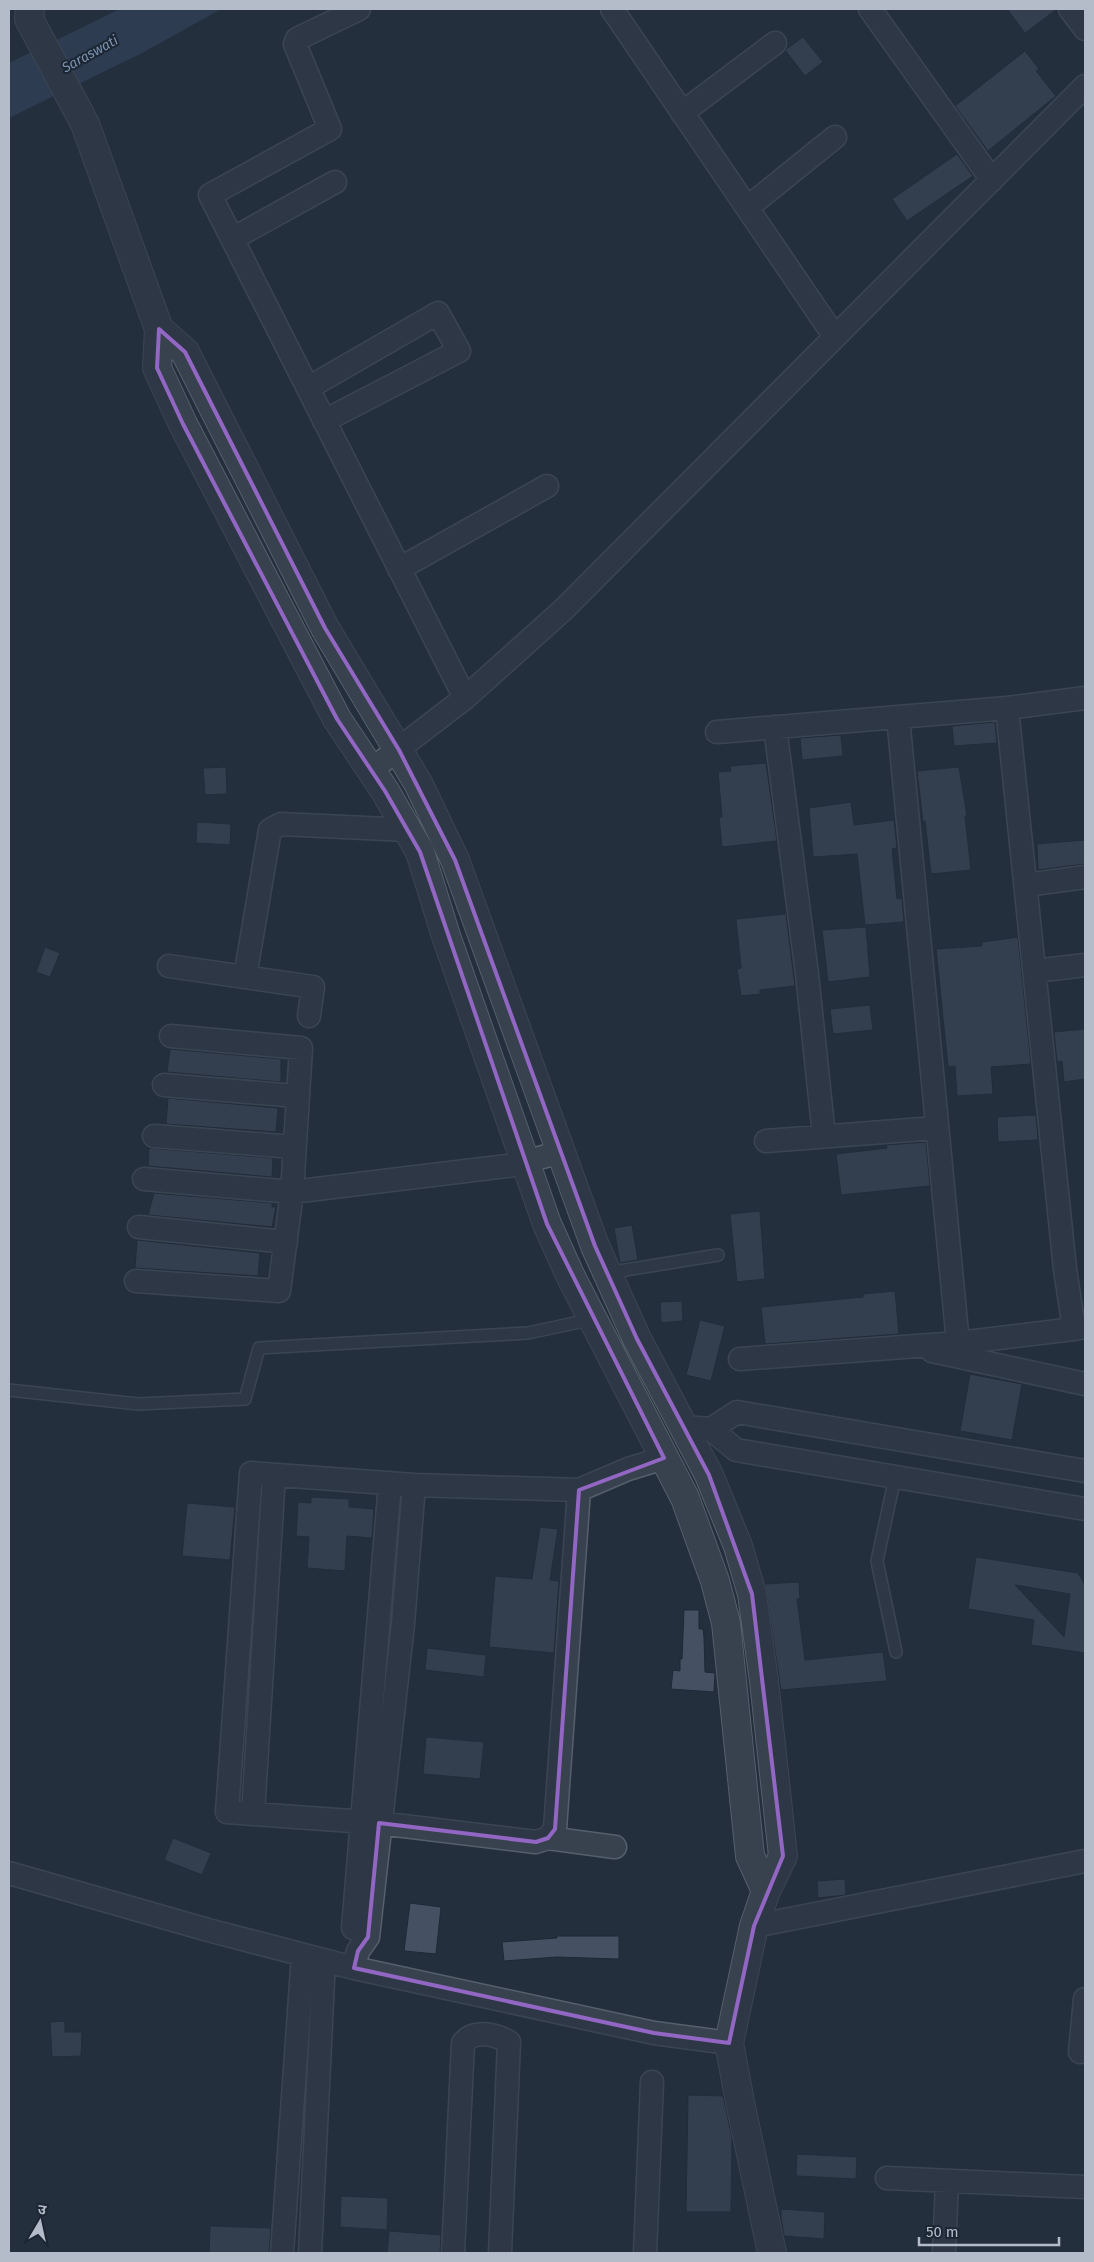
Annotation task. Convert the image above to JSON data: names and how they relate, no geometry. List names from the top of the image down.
{
  "water": ["Saraswati"],
  "scale_bar": "50 m",
  "north": "top"
}
